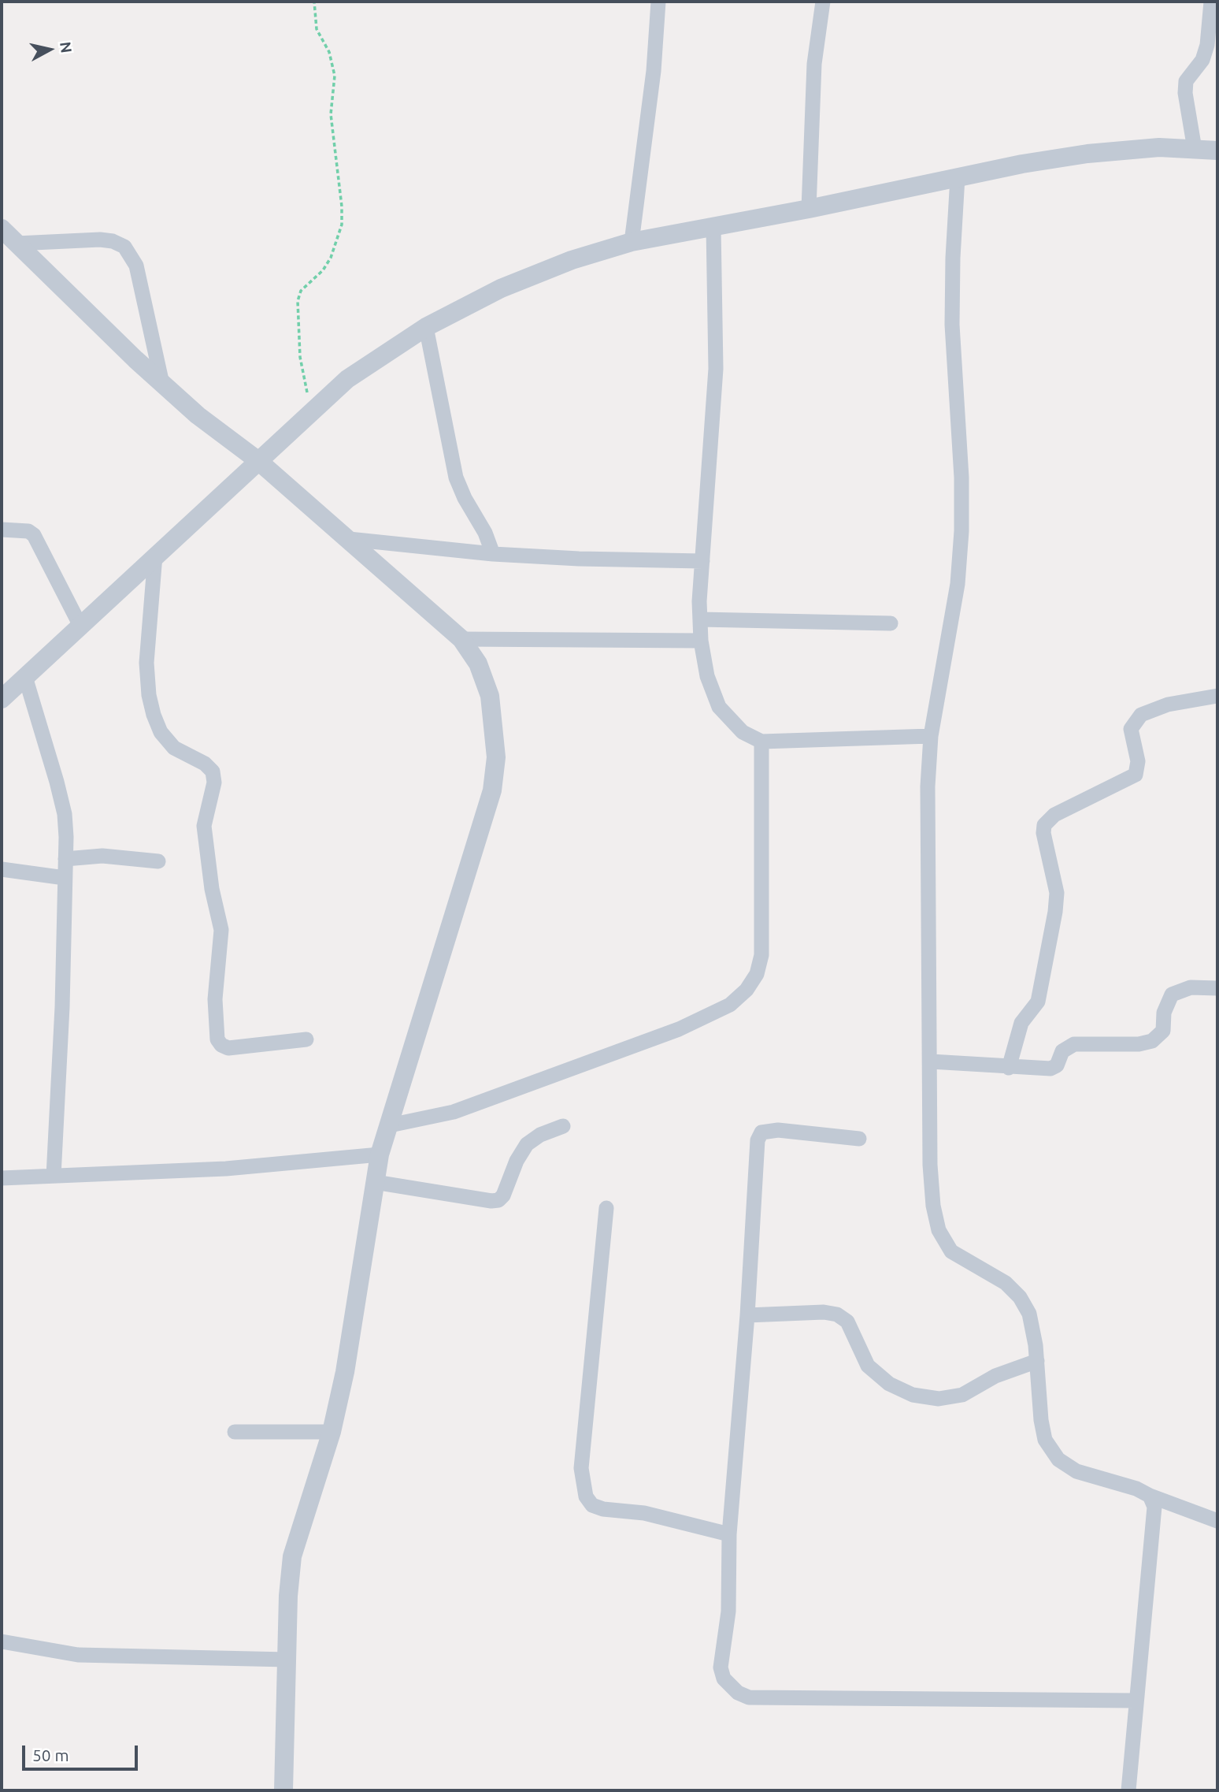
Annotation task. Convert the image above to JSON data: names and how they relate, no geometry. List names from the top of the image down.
{
  "scale_bar": "50 m",
  "north": "right"
}
